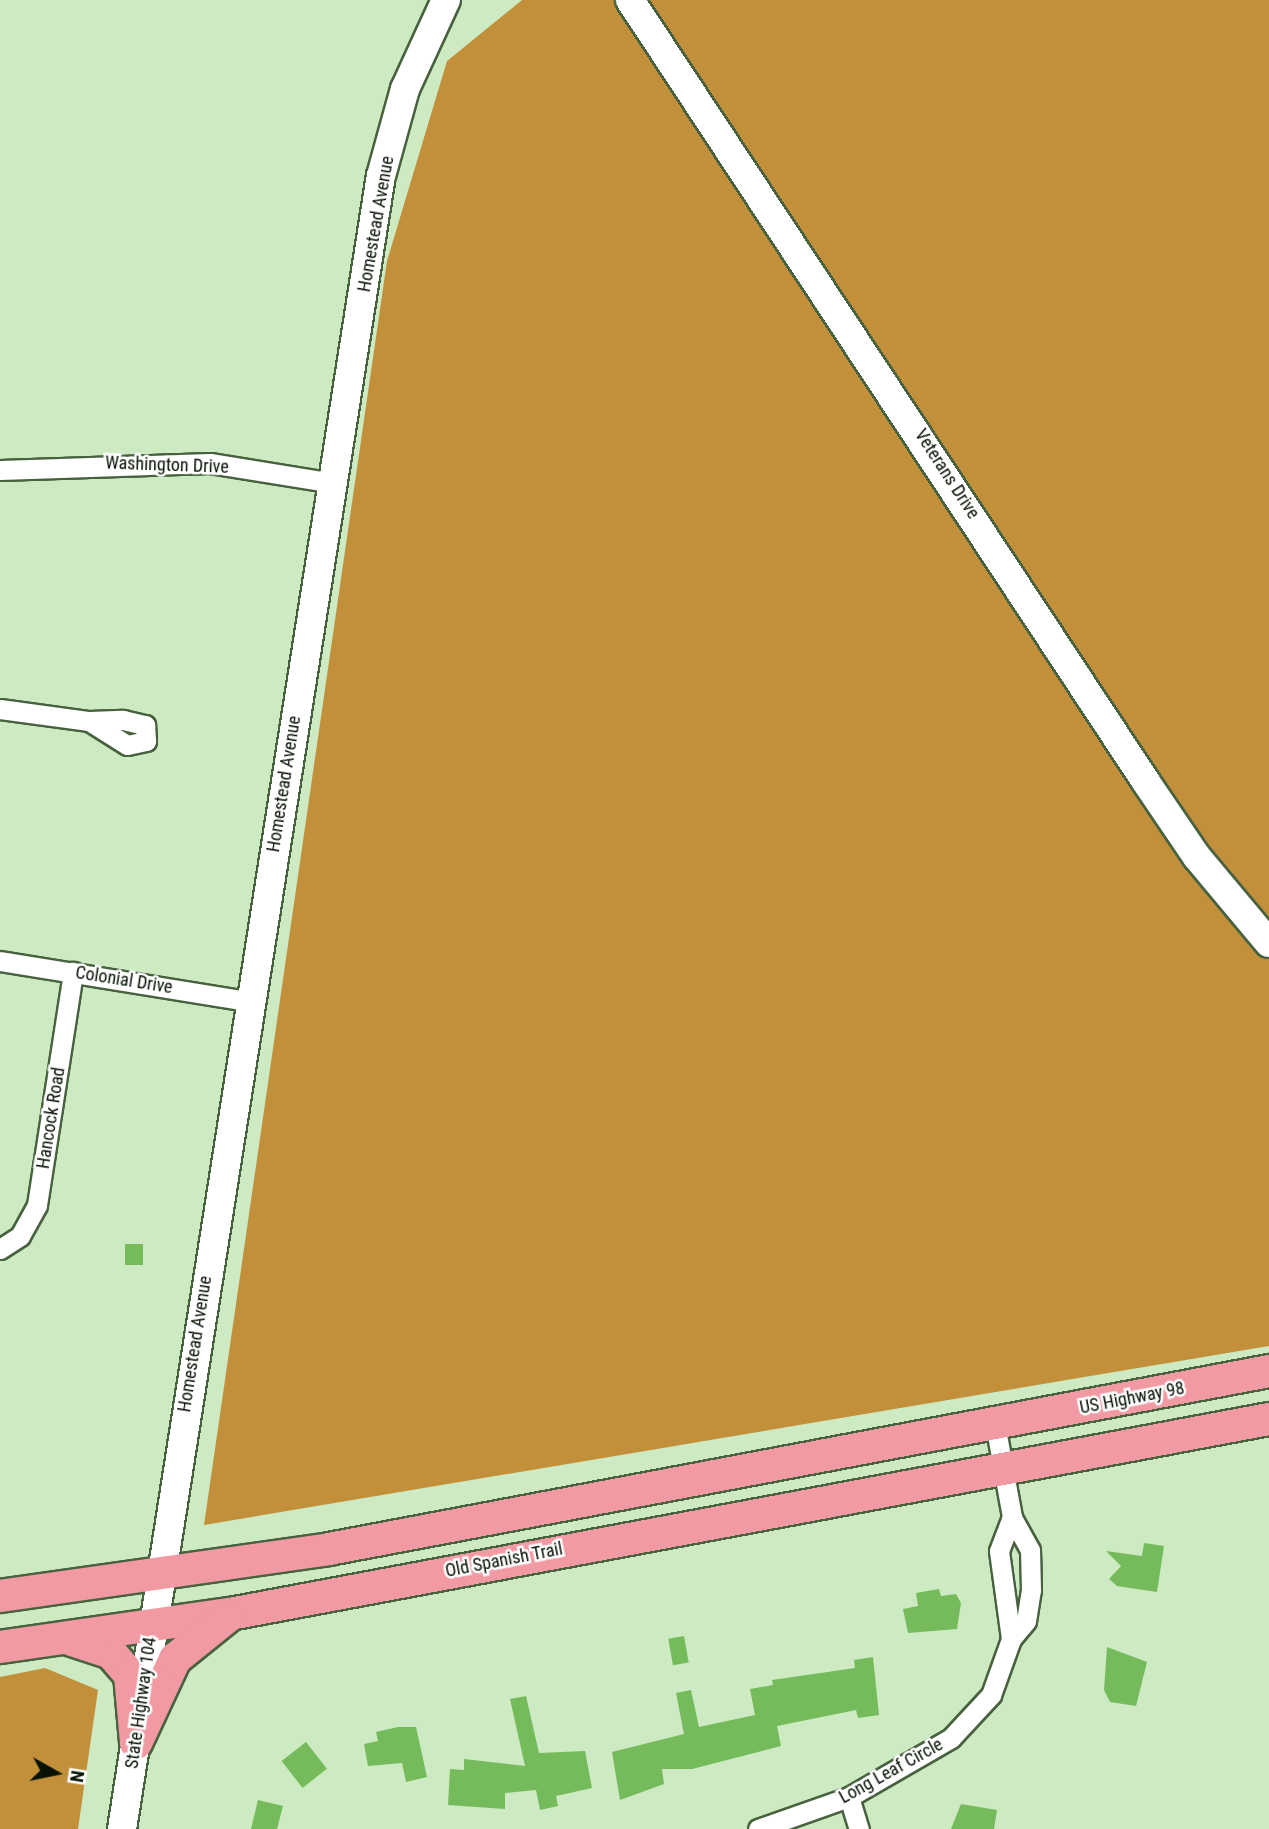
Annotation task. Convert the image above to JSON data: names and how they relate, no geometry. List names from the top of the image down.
{
  "streets": {
    "main road": ["US Highway 98", "Old Spanish Trail"],
    "street": [
      "Homestead Avenue",
      "Washington Drive",
      "Veterans Drive",
      "Colonial Drive",
      "Hancock Road",
      "State Highway 104",
      "Long Leaf Circle"
    ]
  },
  "crossings": [
    ["Homestead Avenue", "Washington Drive"],
    ["Homestead Avenue", "Colonial Drive"],
    ["Homestead Avenue", "State Highway 104"],
    ["Colonial Drive", "Hancock Road"],
    ["US Highway 98", "Long Leaf Circle"],
    ["Old Spanish Trail", "State Highway 104"],
    ["Old Spanish Trail", "Long Leaf Circle"]
  ],
  "north": "right"
}
